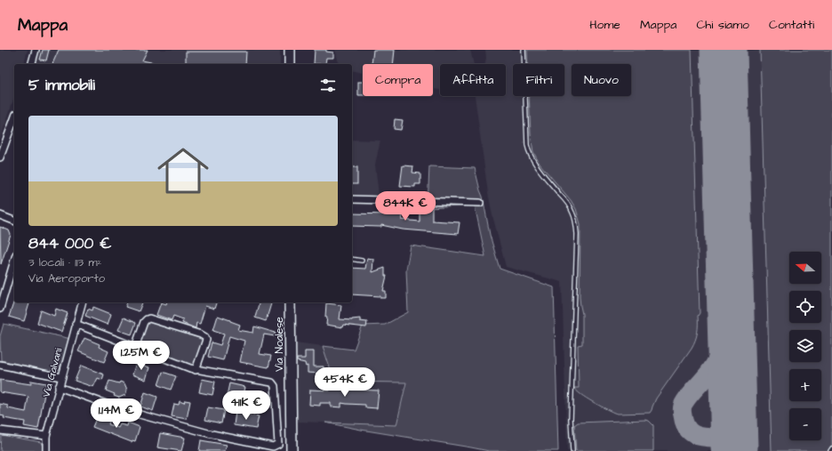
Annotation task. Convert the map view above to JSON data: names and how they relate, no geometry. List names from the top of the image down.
{
  "streets": {
    "main road": ["Via Noalese"],
    "street": ["Via Galvani"]
  },
  "north": "left",
  "page": {
    "header": "Mappa",
    "nav": [
      "Home",
      "Mappa",
      "Chi siamo",
      "Contatti"
    ],
    "chip": [
      "Compra",
      "Affitta",
      "Filtri",
      "Nuovo"
    ],
    "heading": "5 immobili",
    "list": [
      {
        "name": "844 000 €",
        "note": "3 locali · 113 m² · Via Aeroporto"
      }
    ],
    "price": [
      "844K €",
      "1.25M €",
      "454K €",
      "411K €",
      "1.14M €"
    ],
    "map_buttons": ["+", "−"]
  }
}
